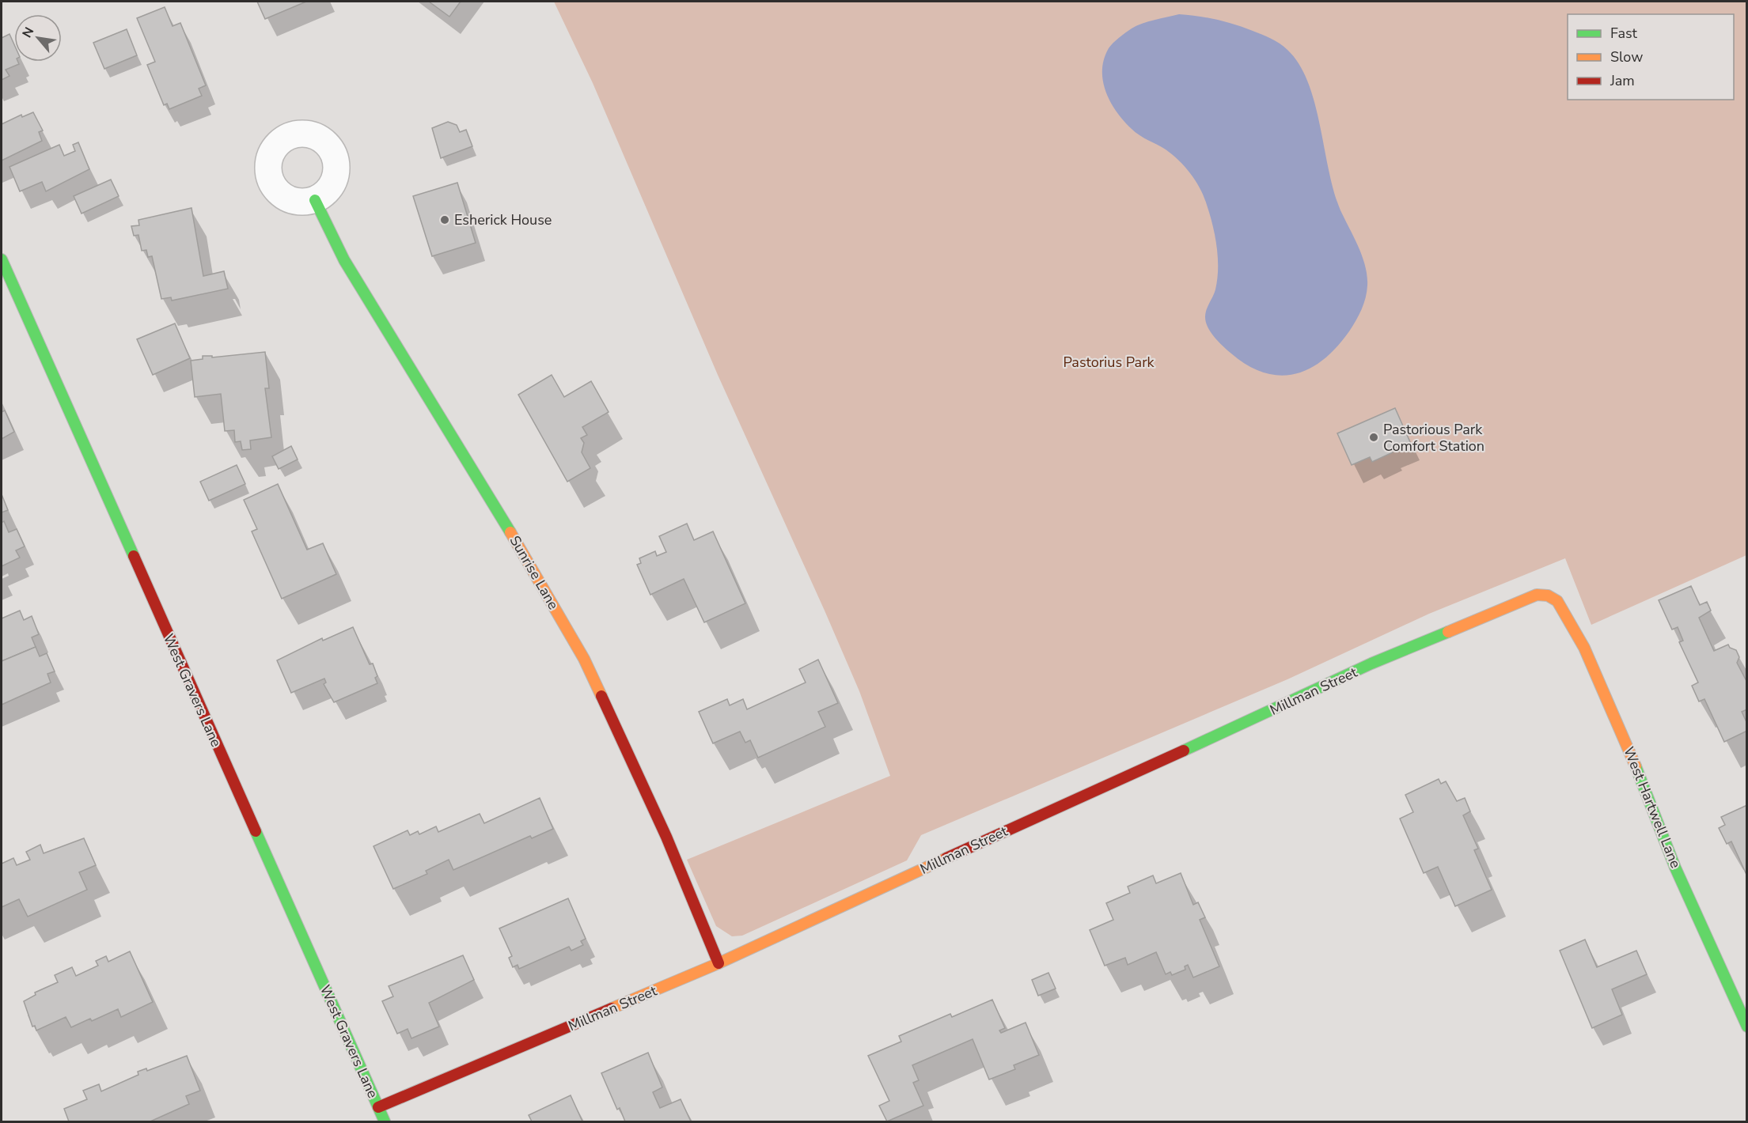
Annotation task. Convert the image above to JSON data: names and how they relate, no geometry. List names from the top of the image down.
{
  "streets": {
    "street": [
      "Sunrise Lane",
      "West Gravers Lane",
      "Millman Street",
      "West Hartwell Lane"
    ]
  },
  "crossings": [
    ["Sunrise Lane", "Millman Street"],
    ["West Gravers Lane", "Millman Street"],
    ["Millman Street", "West Hartwell Lane"]
  ],
  "parks": ["Pastorius Park"],
  "places": ["Esherick House", "Pastorious Park Comfort Station"],
  "legend": ["Fast", "Slow", "Jam"],
  "north": "top left"
}
